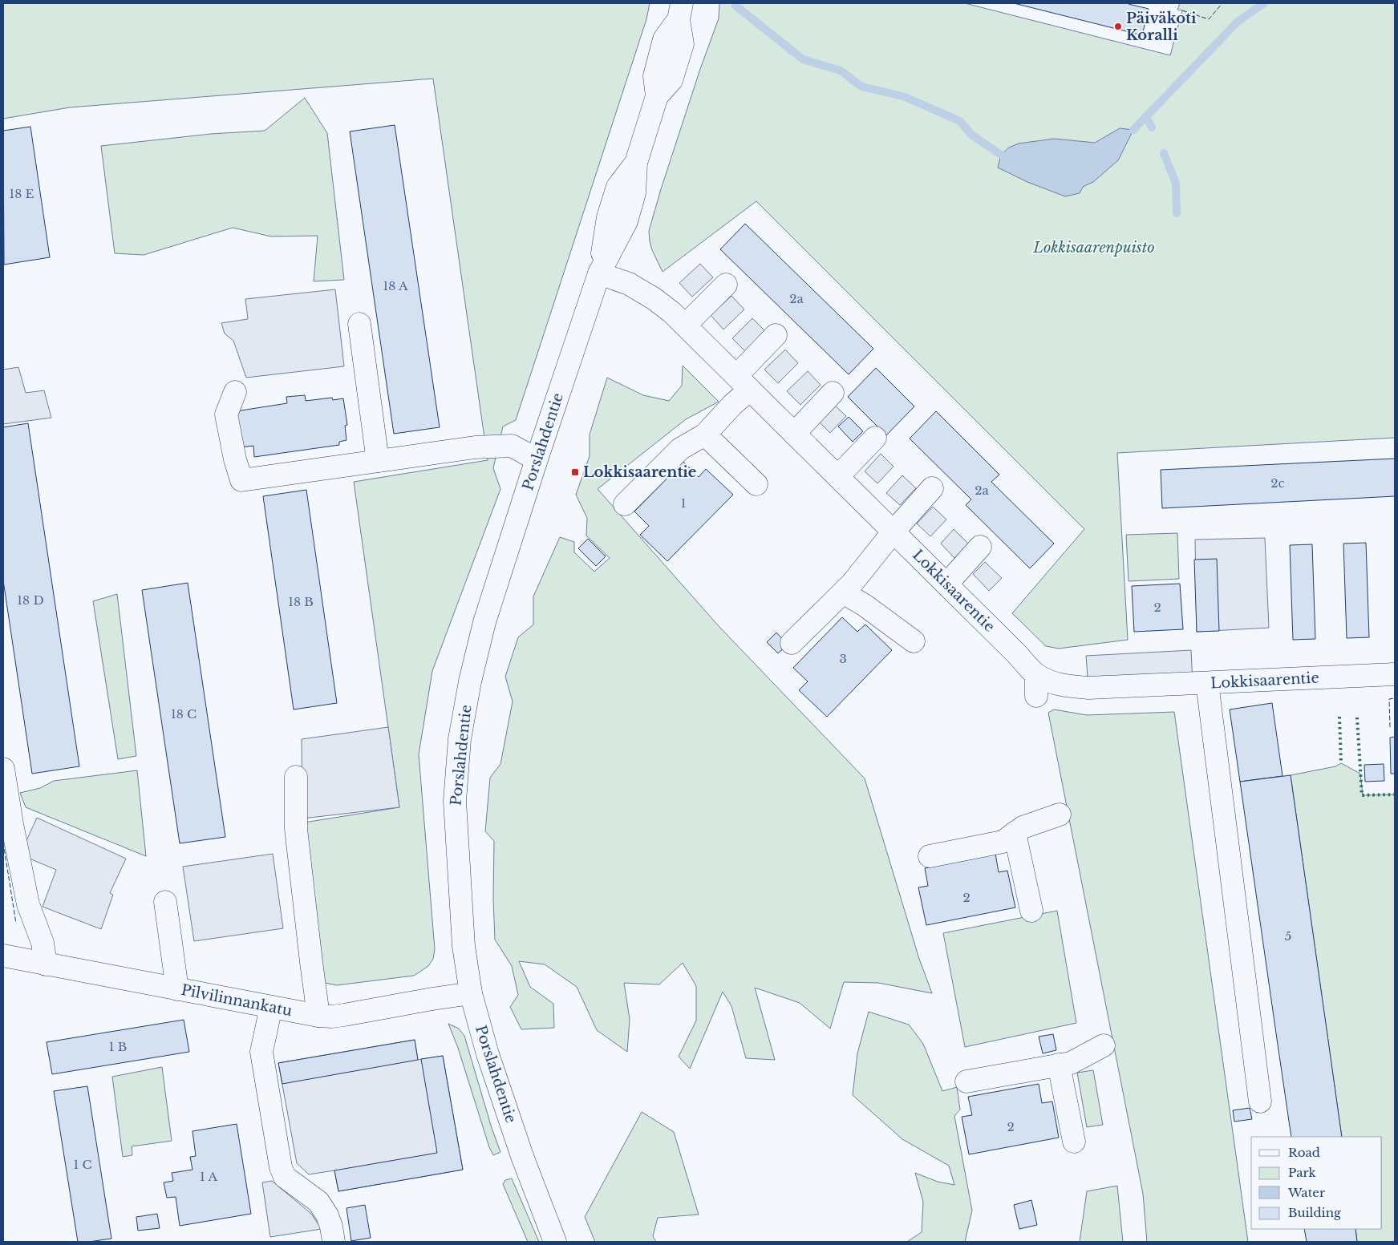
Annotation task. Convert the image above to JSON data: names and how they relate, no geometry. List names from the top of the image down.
{
  "streets": {
    "street": ["Porslahdentie", "Lokkisaarentie", "Pilvilinnankatu"]
  },
  "crossings": [
    ["Porslahdentie", "Lokkisaarentie"],
    ["Porslahdentie", "Pilvilinnankatu"]
  ],
  "parks": ["Lokkisaarenpuisto"],
  "places": {
    "other": ["Päiväkoti Koralli"],
    "transit": ["Lokkisaarentie"]
  },
  "house_numbers": [
    "18 E",
    "18 A",
    "2a",
    "2c",
    "2a",
    "1",
    "18 D",
    "18 B",
    "2",
    "3",
    "18 C",
    "2",
    "5",
    "1 B",
    "2",
    "1 C",
    "1 A"
  ],
  "legend": [
    "Road",
    "Park",
    "Water",
    "Building"
  ]
}
